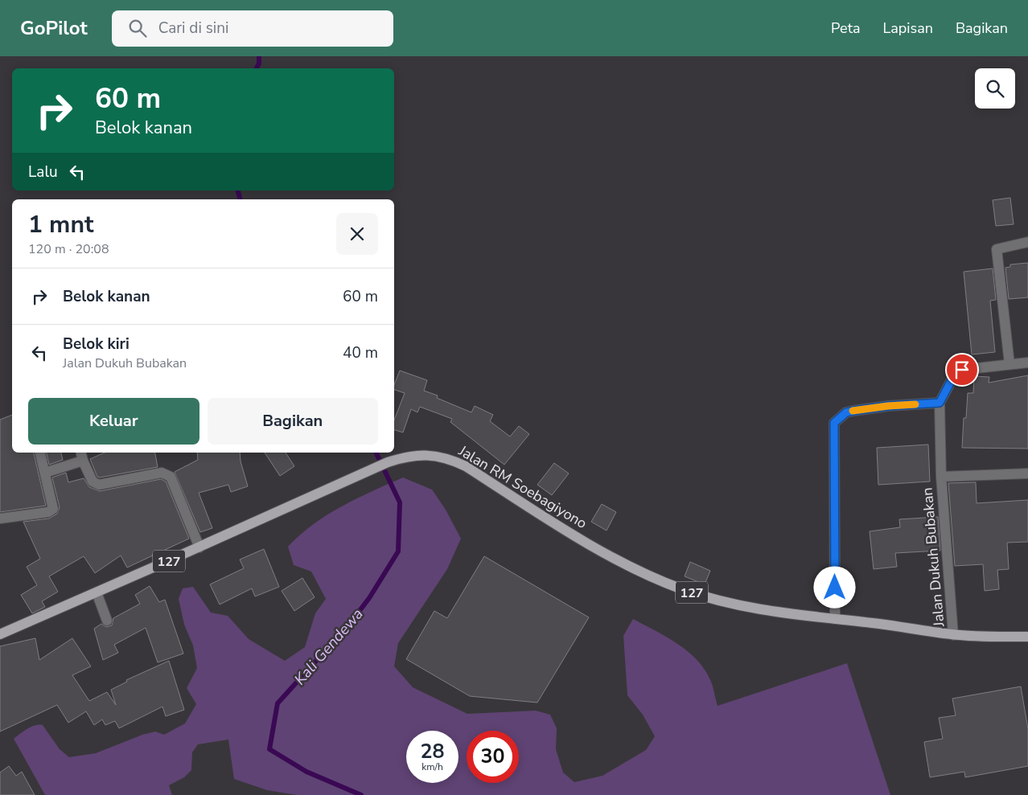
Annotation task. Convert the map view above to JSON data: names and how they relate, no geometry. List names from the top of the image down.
{
  "streets": {
    "main road": ["Jalan RM Soebagiyono", "127"],
    "street": ["Jalan Dukuh Bubakan"]
  },
  "crossings": [
    ["Jalan RM Soebagiyono", "Jalan Dukuh Bubakan"]
  ],
  "water": ["Kali Gendewa"],
  "page": {
    "header": "GoPilot",
    "search": "Cari di sini",
    "nav": ["Peta", "Lapisan", "Bagikan"],
    "turn": ["60 m", "Belok kanan"],
    "then": "Lalu",
    "heading": ["1 mnt", "120 m · 20:08"],
    "list": [
      {
        "name": "Belok kanan",
        "value": "60 m"
      },
      {
        "name": "Belok kiri",
        "note": "Jalan Dukuh Bubakan",
        "value": "40 m"
      }
    ],
    "buttons": ["Keluar", "Bagikan"],
    "speed": "28 km/h",
    "limit": "30"
  }
}
